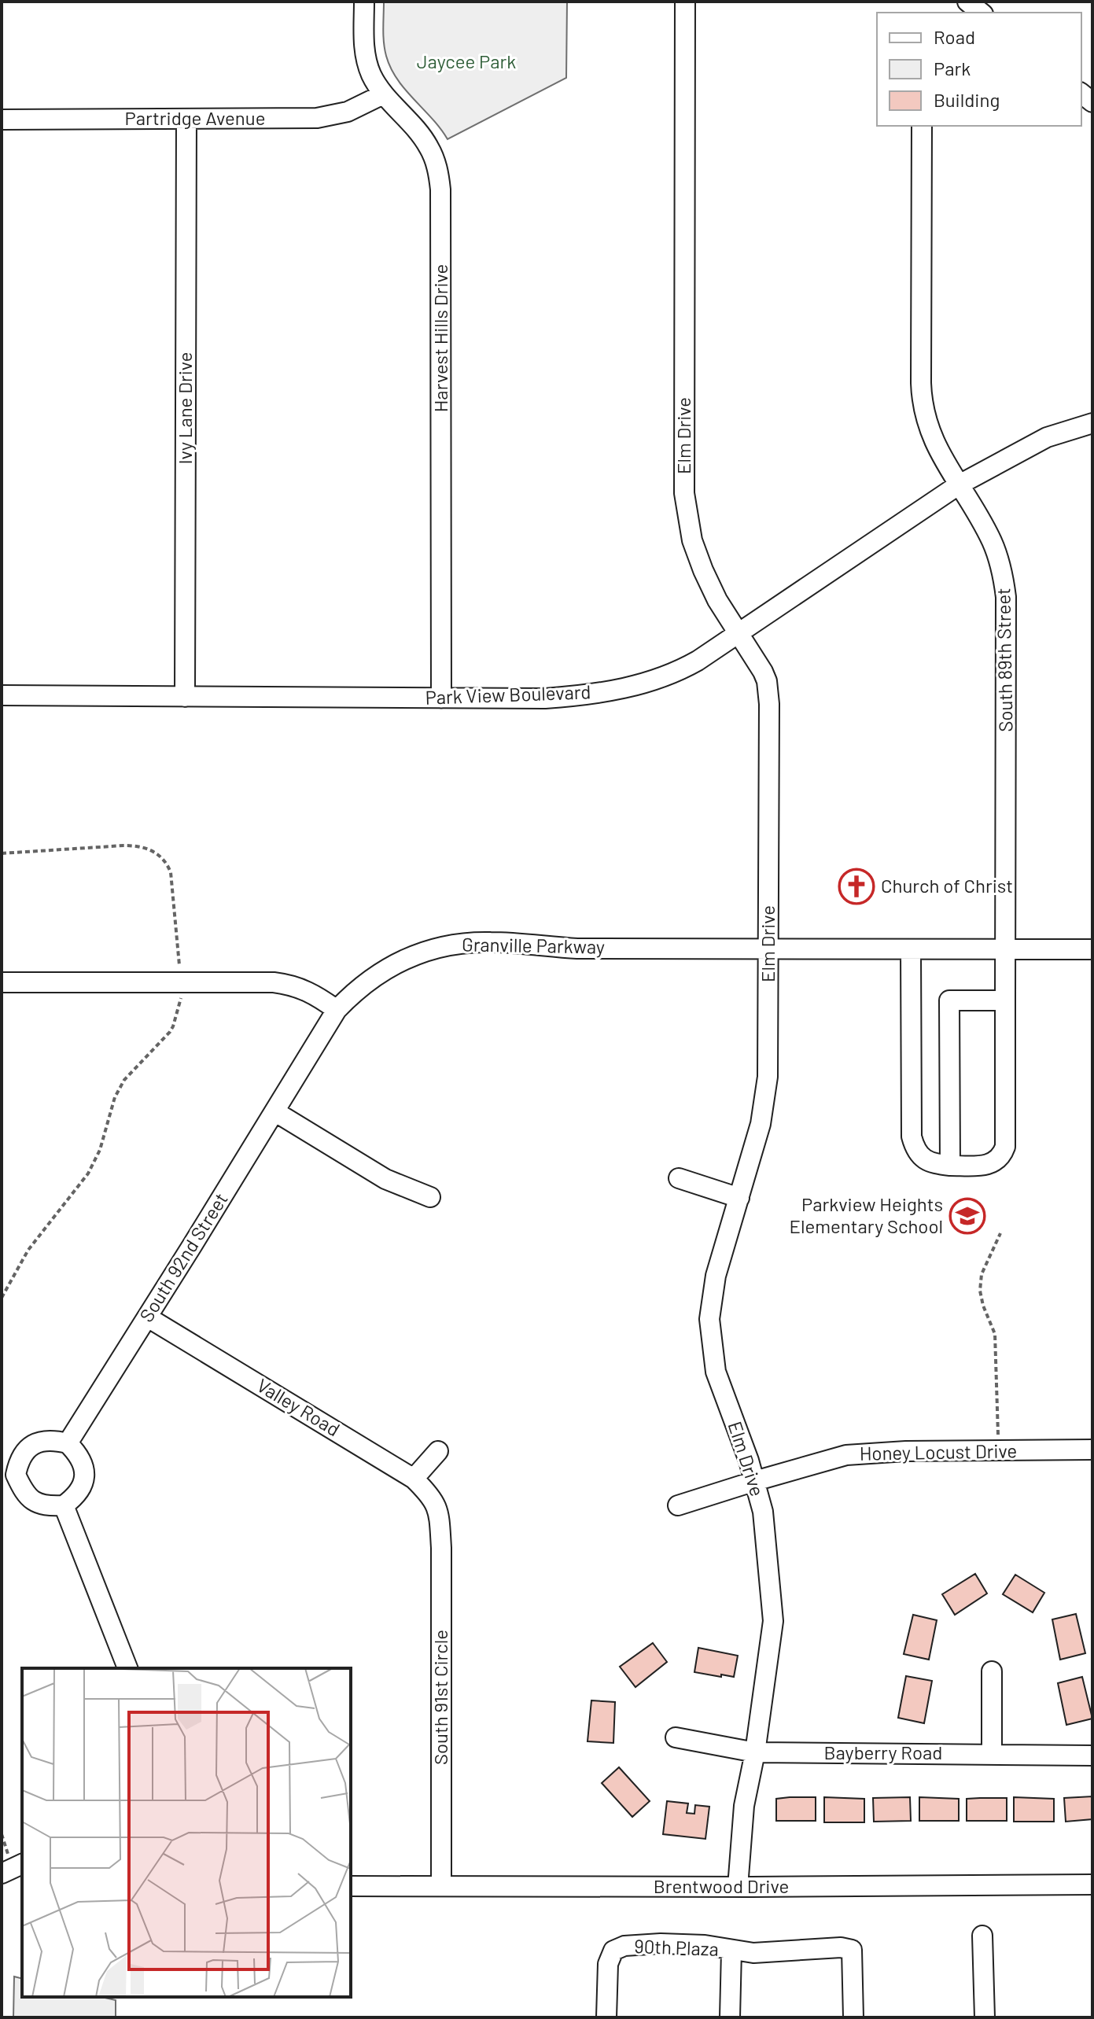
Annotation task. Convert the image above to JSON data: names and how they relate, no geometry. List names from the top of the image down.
{
  "streets": {
    "street": [
      "Partridge Avenue",
      "Harvest Hills Drive",
      "Ivy Lane Drive",
      "Elm Drive",
      "South 89th Street",
      "Park View Boulevard",
      "Granville Parkway",
      "South 92nd Street",
      "Valley Road",
      "Honey Locust Drive",
      "South 91st Circle",
      "Bayberry Road",
      "Brentwood Drive",
      "90th Plaza"
    ]
  },
  "crossings": [
    ["Partridge Avenue", "Harvest Hills Drive"],
    ["Partridge Avenue", "Ivy Lane Drive"],
    ["Harvest Hills Drive", "Park View Boulevard"],
    ["Ivy Lane Drive", "Park View Boulevard"],
    ["Elm Drive", "Park View Boulevard"],
    ["Elm Drive", "Granville Parkway"],
    ["Elm Drive", "Honey Locust Drive"],
    ["Elm Drive", "Bayberry Road"],
    ["Elm Drive", "Brentwood Drive"],
    ["South 89th Street", "Park View Boulevard"],
    ["South 89th Street", "Granville Parkway"],
    ["Granville Parkway", "South 92nd Street"],
    ["South 92nd Street", "Valley Road"],
    ["Valley Road", "South 91st Circle"],
    ["South 91st Circle", "Brentwood Drive"]
  ],
  "parks": ["Jaycee Park"],
  "places": {
    "church": ["Church of Christ"],
    "school or university": ["Parkview Heights Elementary School"]
  },
  "legend": ["Road", "Park", "Building"]
}
